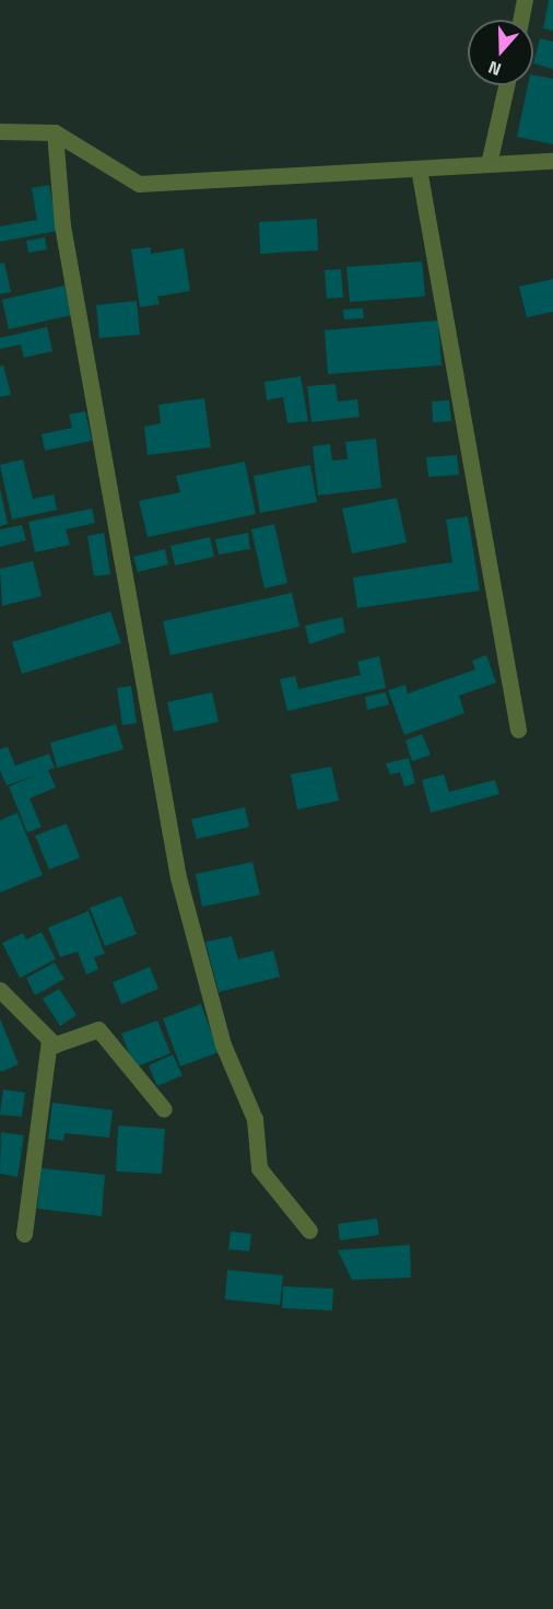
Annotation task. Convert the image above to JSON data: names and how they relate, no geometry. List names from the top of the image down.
{
  "north": "bottom"
}
